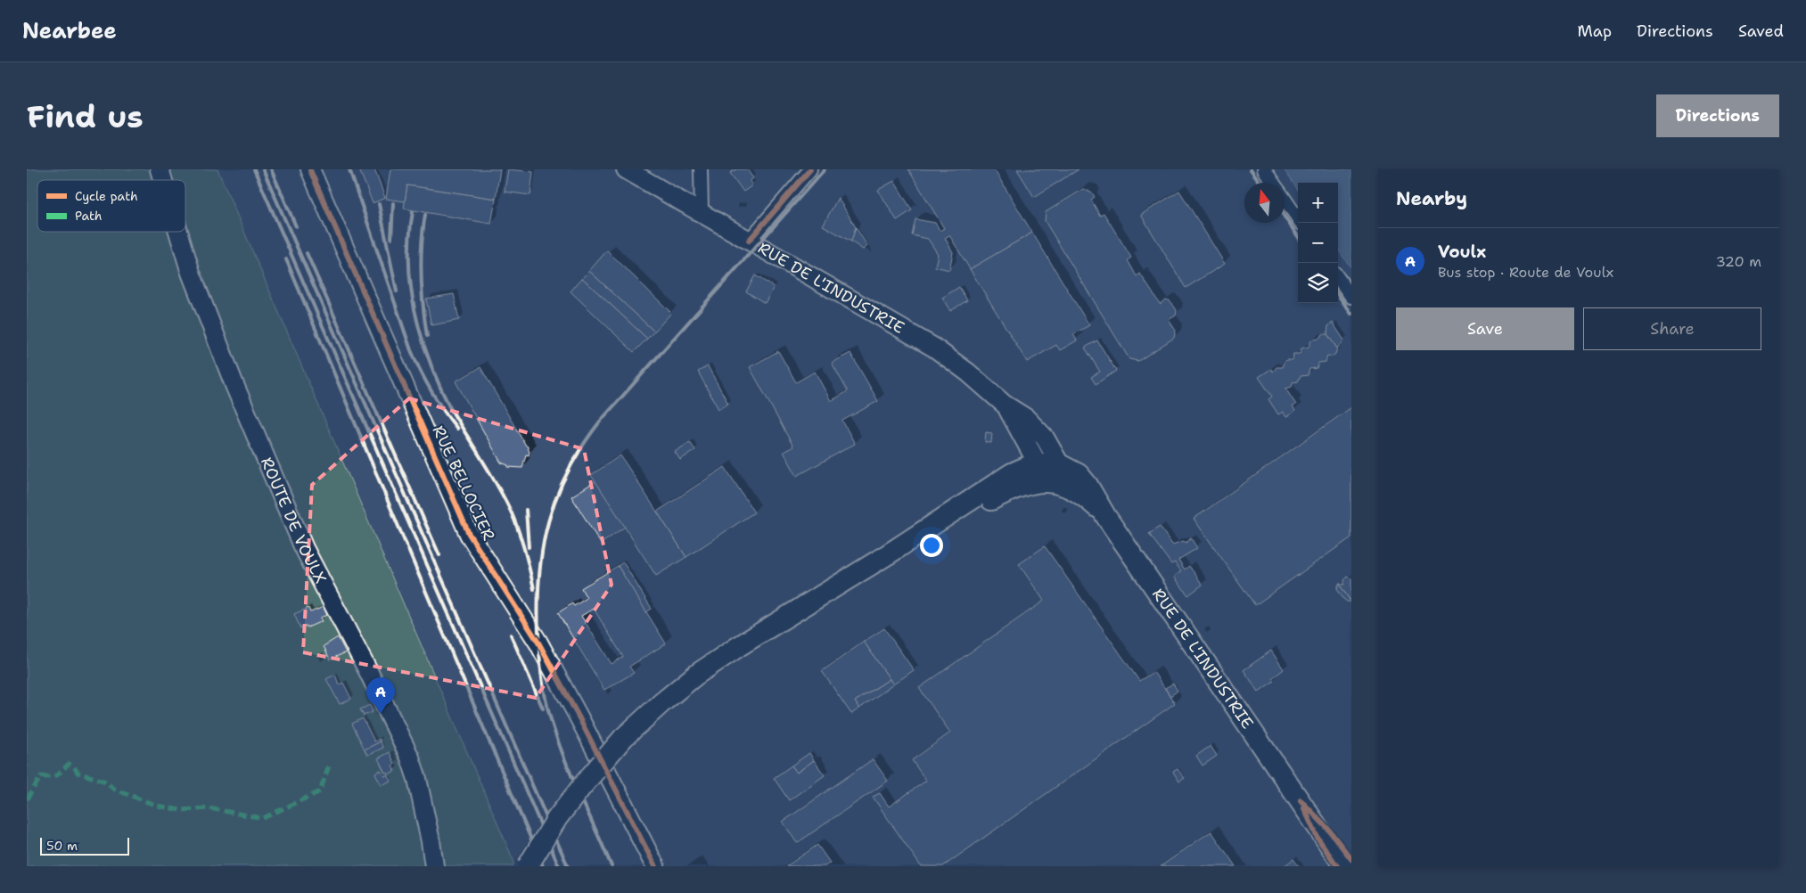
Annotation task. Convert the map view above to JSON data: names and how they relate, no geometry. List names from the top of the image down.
{
  "streets": {
    "main road": ["RUE DE L'INDUSTRIE", "RUE BELLOCIER", "ROUTE DE VOULX"]
  },
  "legend": ["Cycle path", "Path"],
  "scale_bar": "50 m",
  "north": "top",
  "page": {
    "header": "Nearbee",
    "nav": ["Map", "Directions", "Saved"],
    "buttons": [
      "Directions",
      ["Save", "Share"]
    ],
    "title": "Find us",
    "heading": "Nearby",
    "map_buttons": ["+", "−"],
    "list": [
      {
        "mark": "A",
        "name": "Voulx",
        "note": "Bus stop · Route de Voulx",
        "value": "320 m"
      }
    ],
    "pins": "A",
    "scale": "50 m"
  }
}
